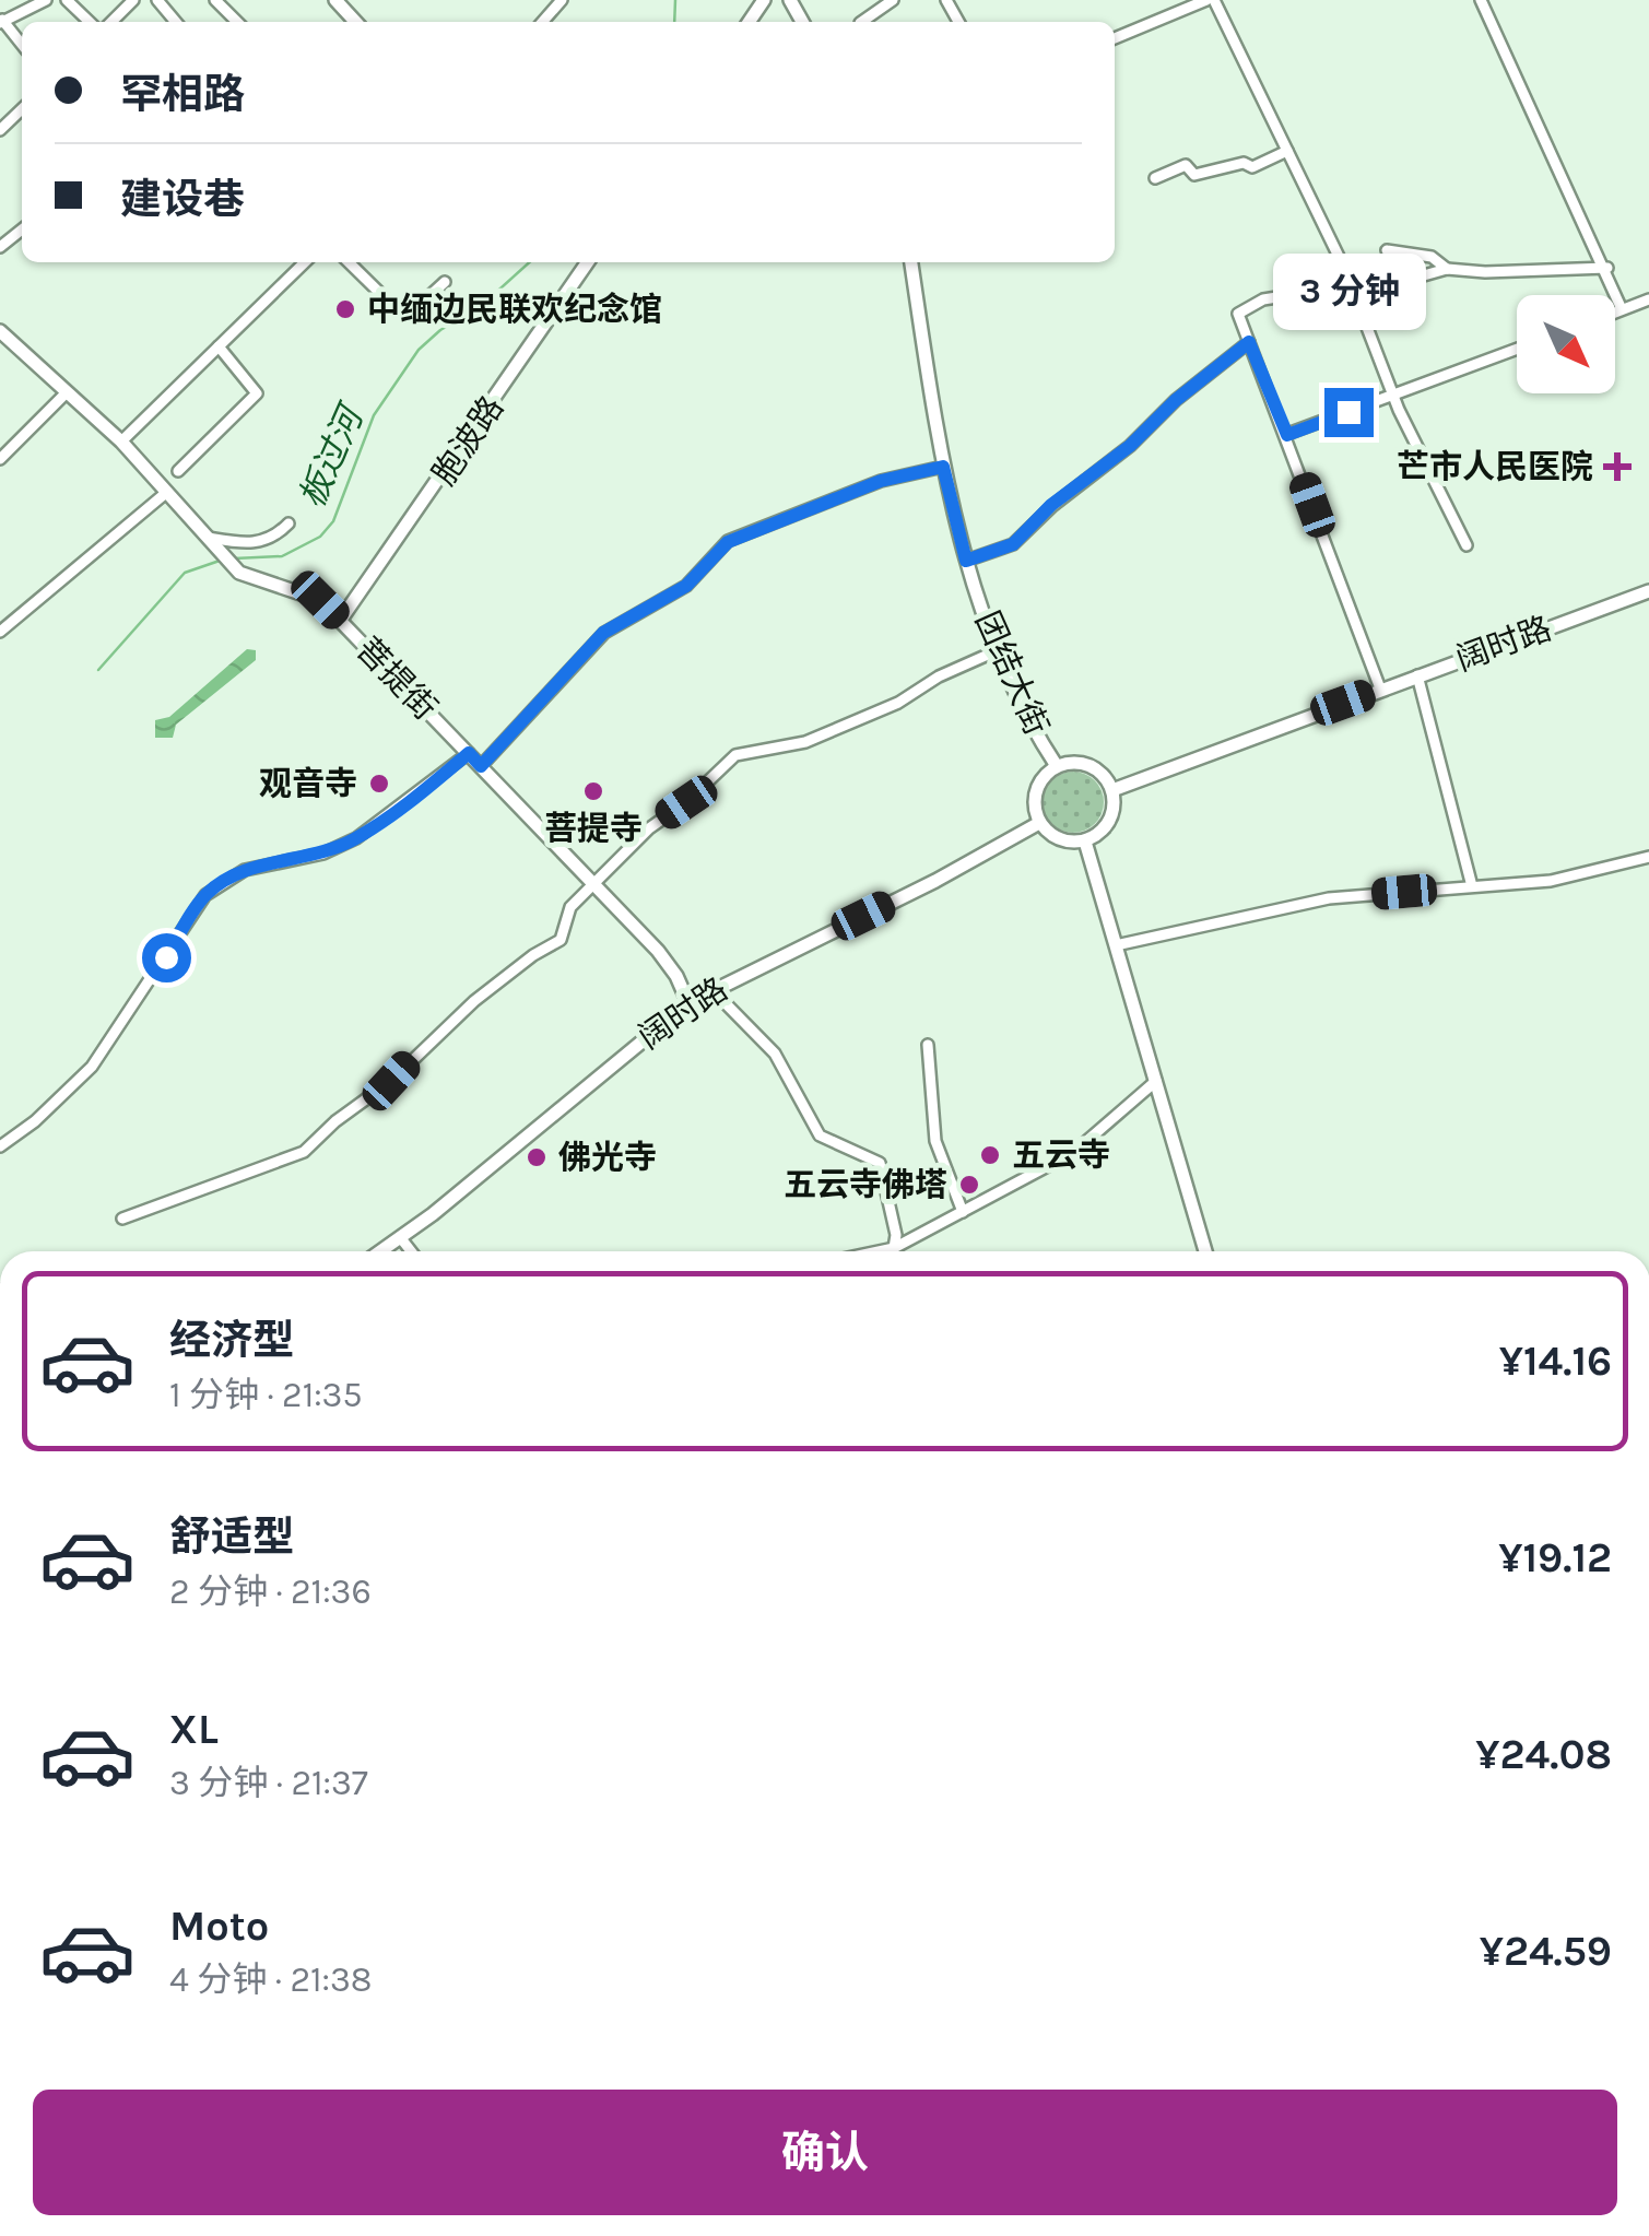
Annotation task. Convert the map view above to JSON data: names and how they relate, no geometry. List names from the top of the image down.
{
  "streets": {
    "main road": [
      "胞波路",
      "阔时路",
      "团结大街",
      "菩提街"
    ]
  },
  "crossings": [
    ["胞波路", "菩提街"],
    ["阔时路", "团结大街"],
    ["阔时路", "菩提街"]
  ],
  "water": ["板过河"],
  "places": {
    "other": [
      "中缅边民联欢纪念馆",
      "观音寺",
      "菩提寺",
      "五云寺",
      "佛光寺",
      "五云寺佛塔"
    ],
    "health": ["芒市人民医院"]
  },
  "north": "bottom right",
  "page": {
    "banner": ["罕相路", "建设巷"],
    "bubble": "3 分钟",
    "list": [
      {
        "name": "经济型",
        "note": "1 分钟 · 21:35",
        "value": "¥14.16"
      },
      {
        "name": "舒适型",
        "note": "2 分钟 · 21:36",
        "value": "¥19.12"
      },
      {
        "name": "XL",
        "note": "3 分钟 · 21:37",
        "value": "¥24.08"
      },
      {
        "name": "Moto",
        "note": "4 分钟 · 21:38",
        "value": "¥24.59"
      }
    ],
    "buttons": "确认"
  }
}
